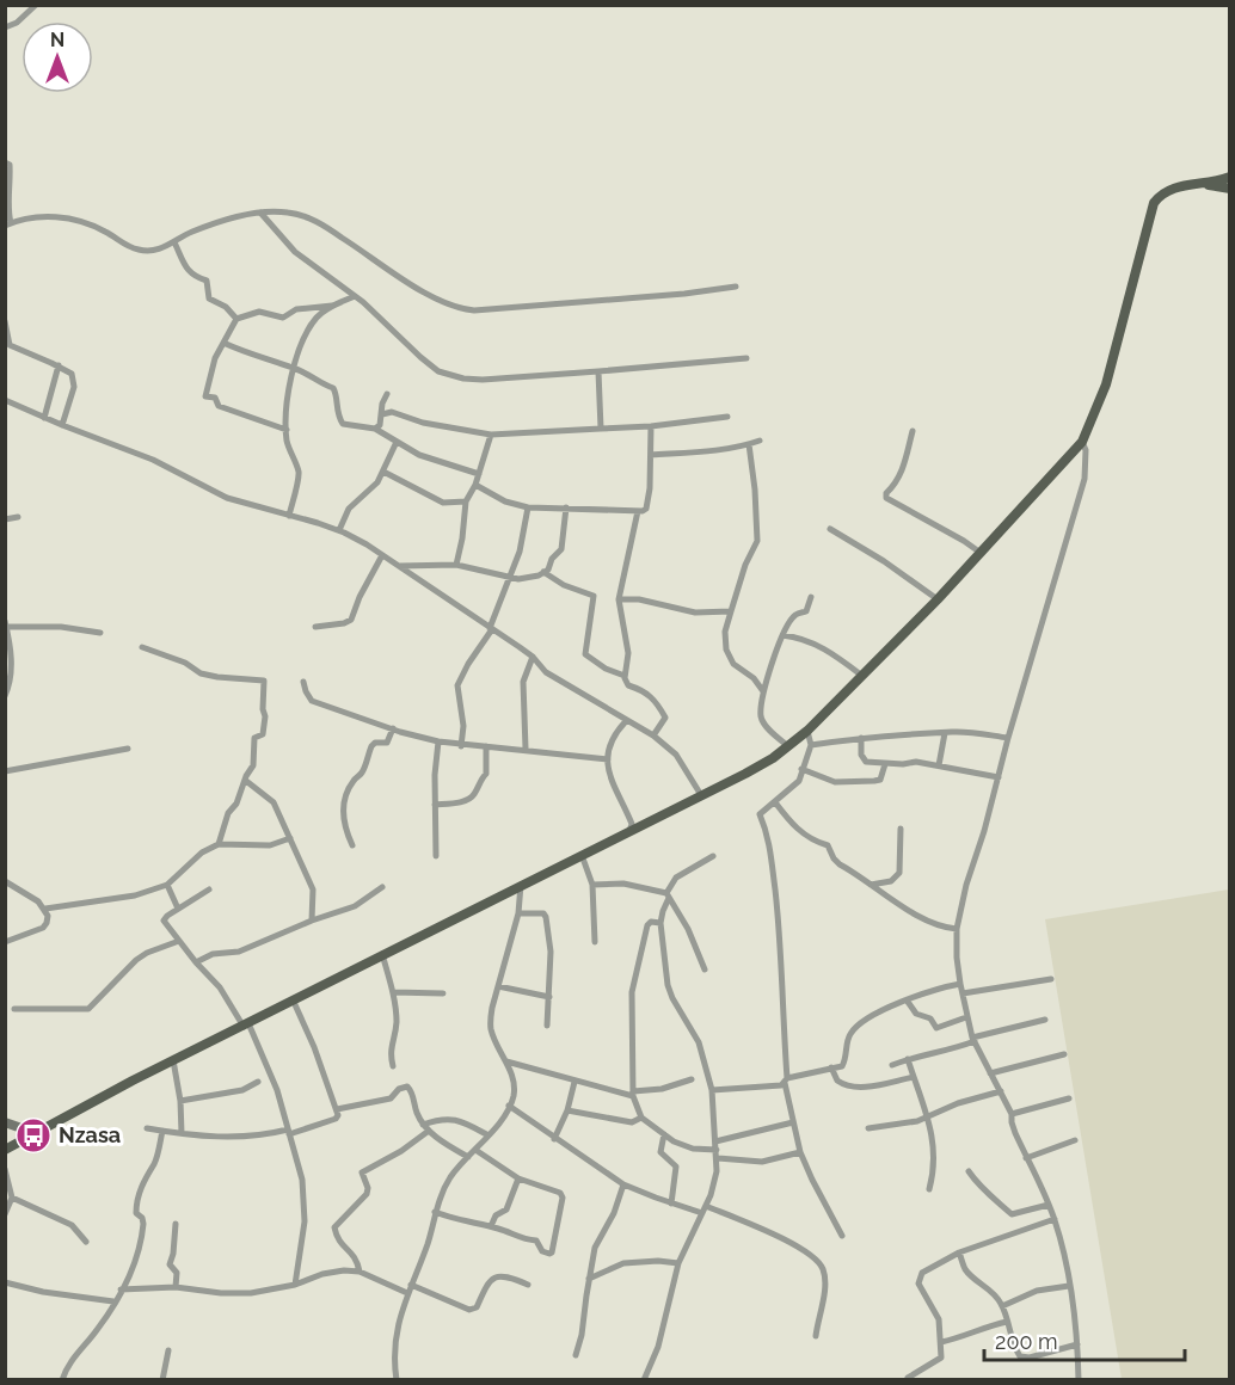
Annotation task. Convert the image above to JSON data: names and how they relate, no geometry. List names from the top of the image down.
{
  "places": {
    "bus stop": ["Nzasa"]
  },
  "scale_bar": "200 m",
  "north": "top"
}
